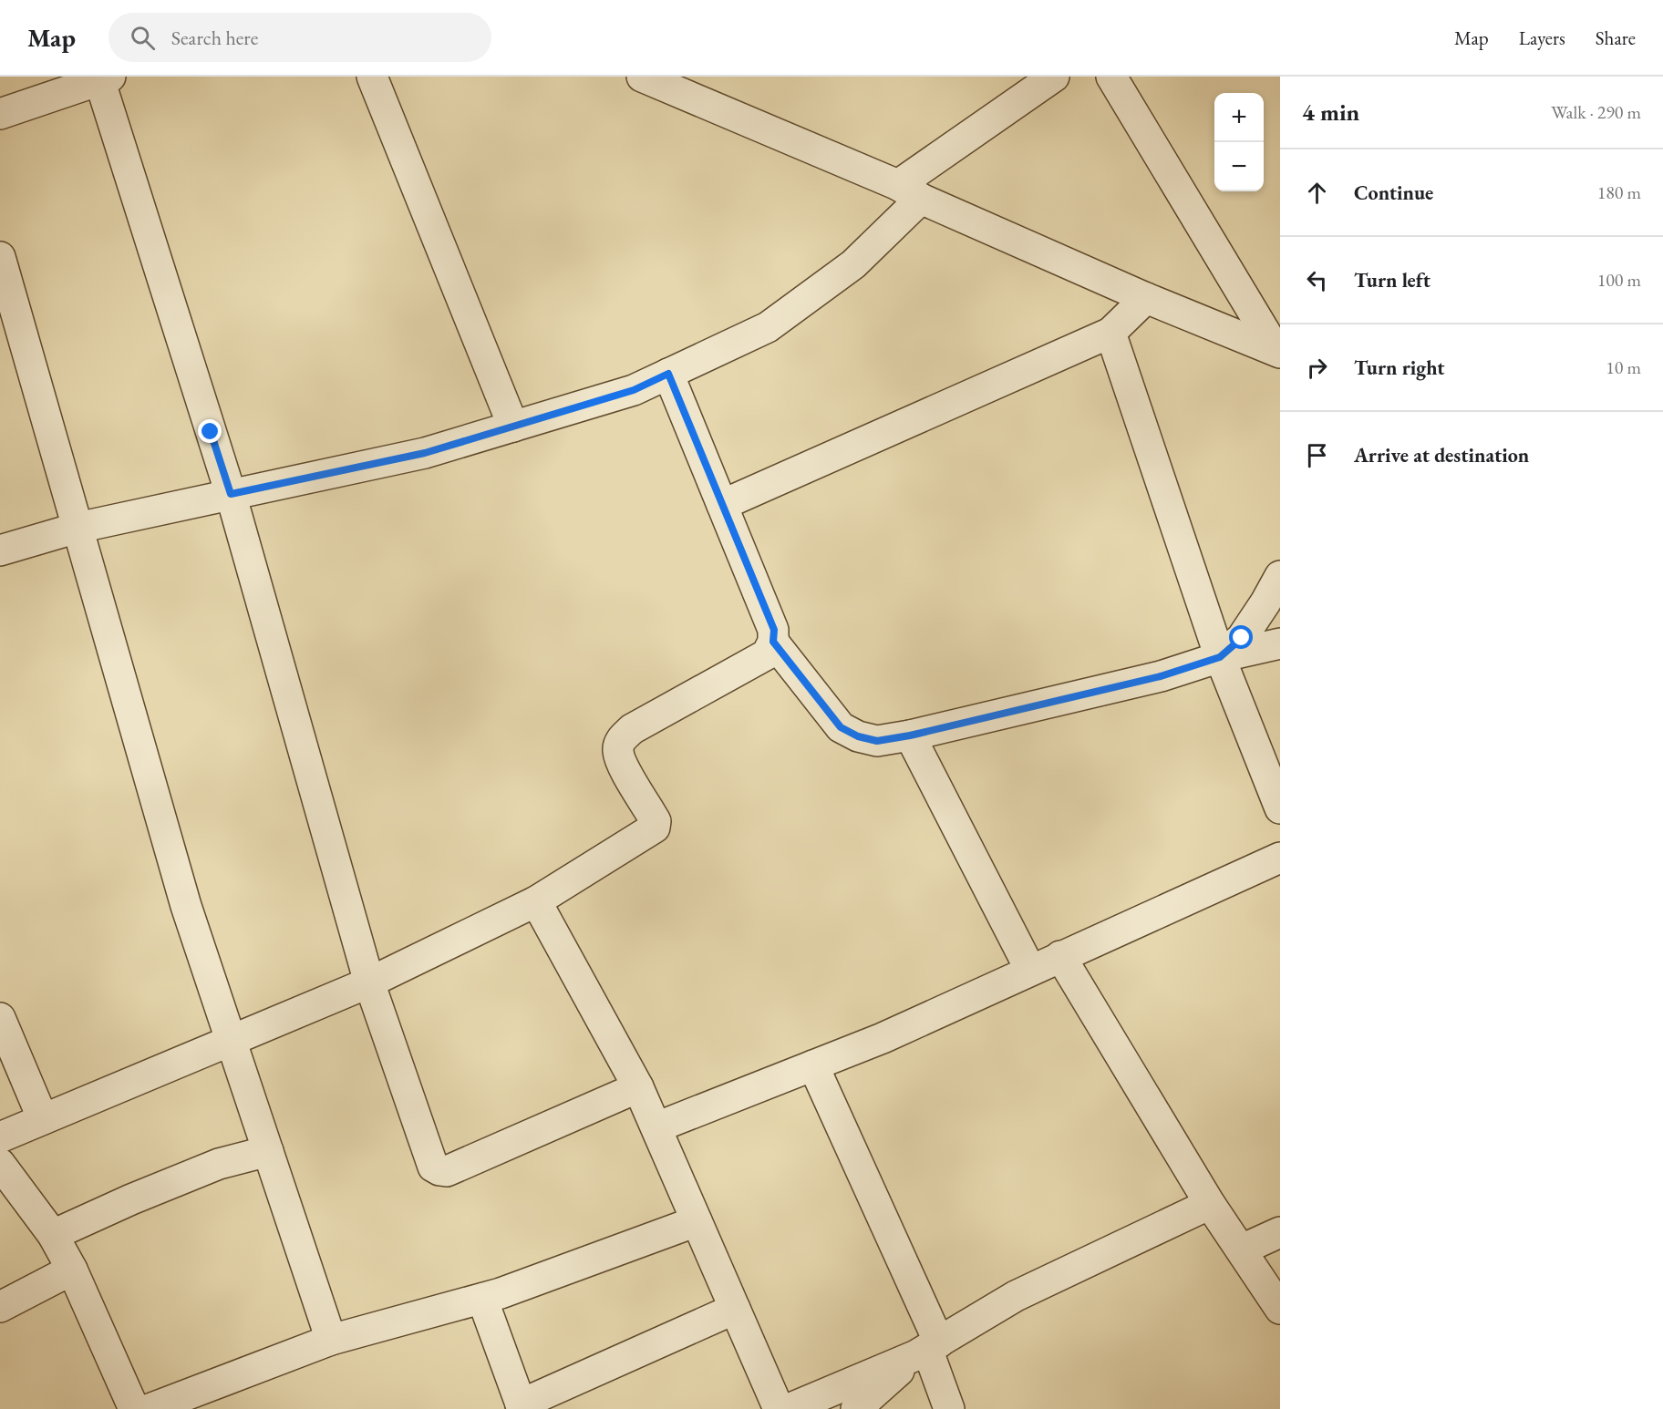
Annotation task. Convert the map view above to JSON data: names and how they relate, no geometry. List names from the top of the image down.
{
  "page": {
    "header": "Map",
    "search": "Search here",
    "nav": ["Map", "Layers", "Share"],
    "heading": ["4 min", "Walk · 290 m"],
    "map_buttons": ["+", "−"],
    "list": [
      ["Continue", "180 m"],
      ["Turn left", "100 m"],
      ["Turn right", "10 m"],
      "Arrive at destination"
    ]
  }
}
